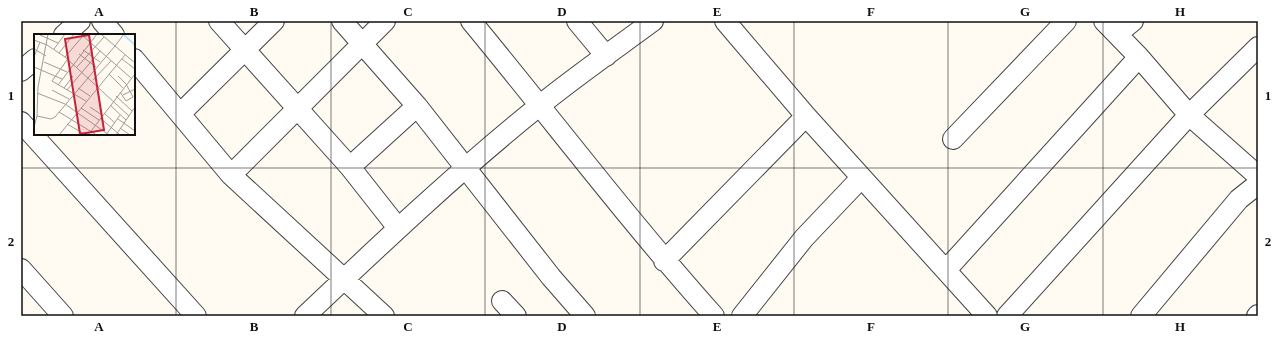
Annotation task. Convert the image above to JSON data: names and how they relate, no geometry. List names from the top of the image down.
{
  "grid": {
    "columns": [
      "A",
      "B",
      "C",
      "D",
      "E",
      "F",
      "G",
      "H"
    ],
    "rows": ["1", "2"]
  }
}
